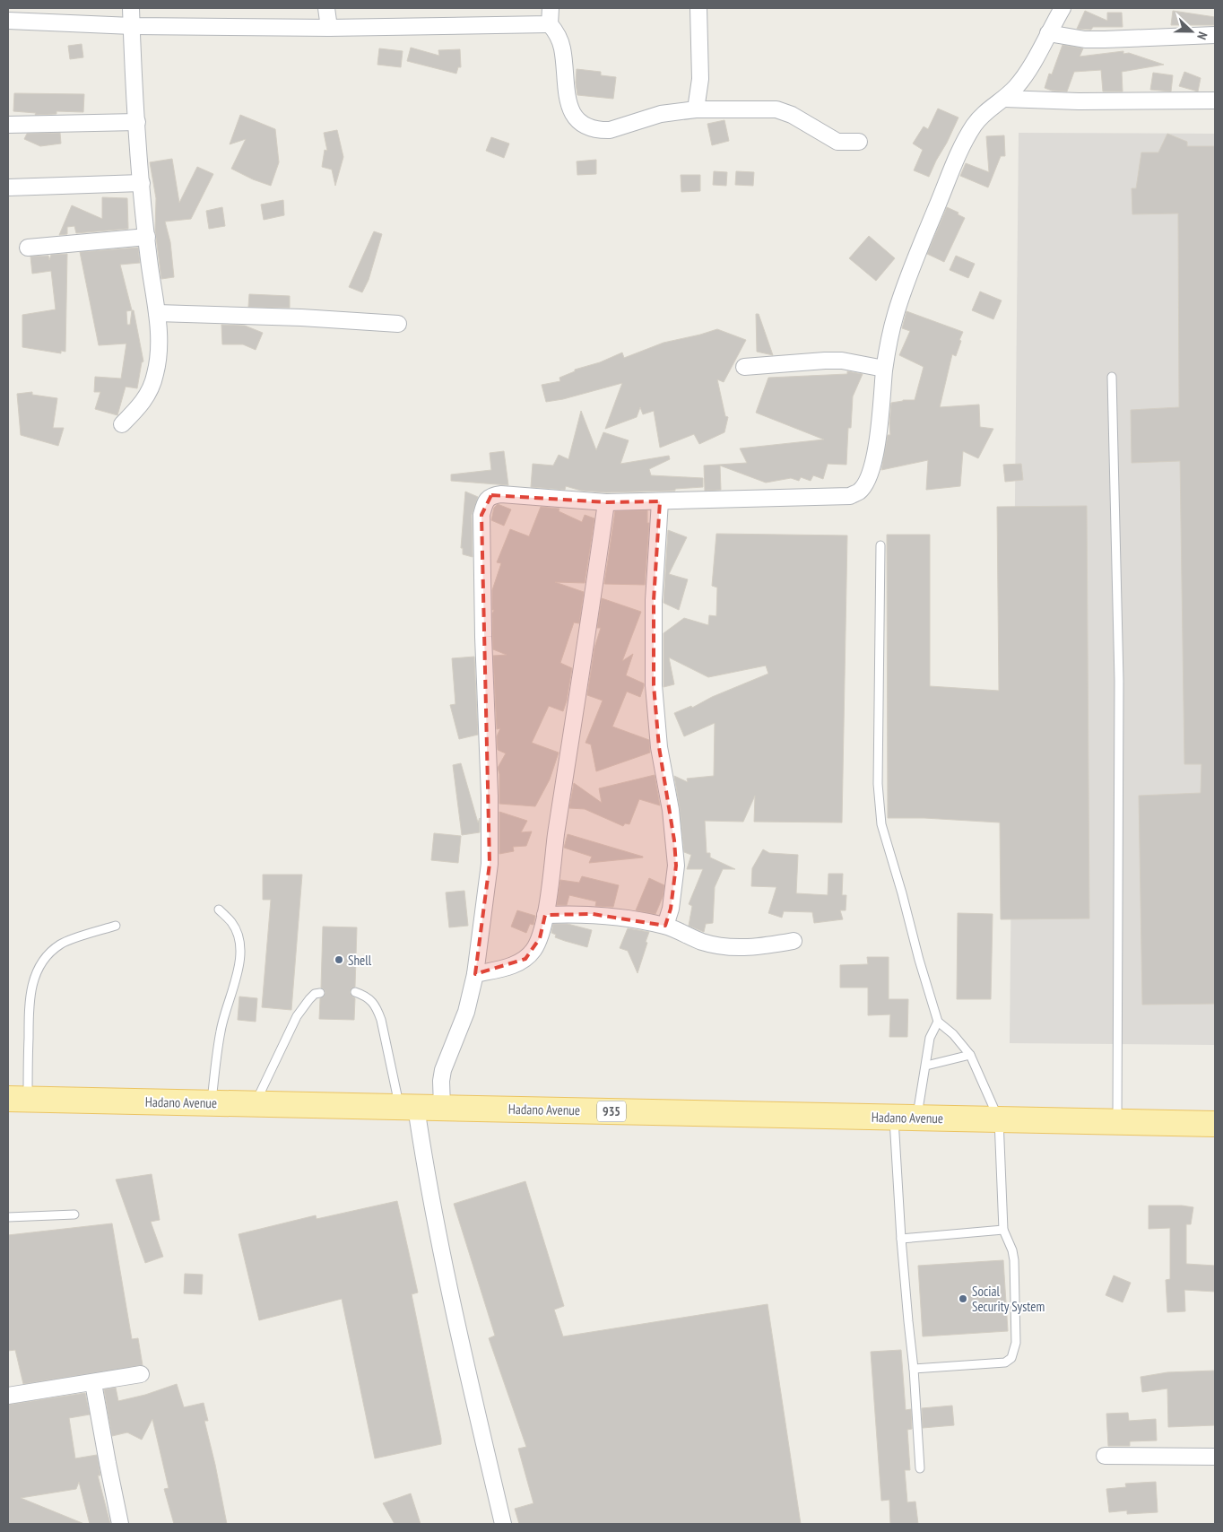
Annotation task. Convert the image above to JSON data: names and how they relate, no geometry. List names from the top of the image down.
{
  "streets": {
    "main road": ["Hadano Avenue", "935"]
  },
  "places": ["Shell", "Social Security System"],
  "north": "right"
}
